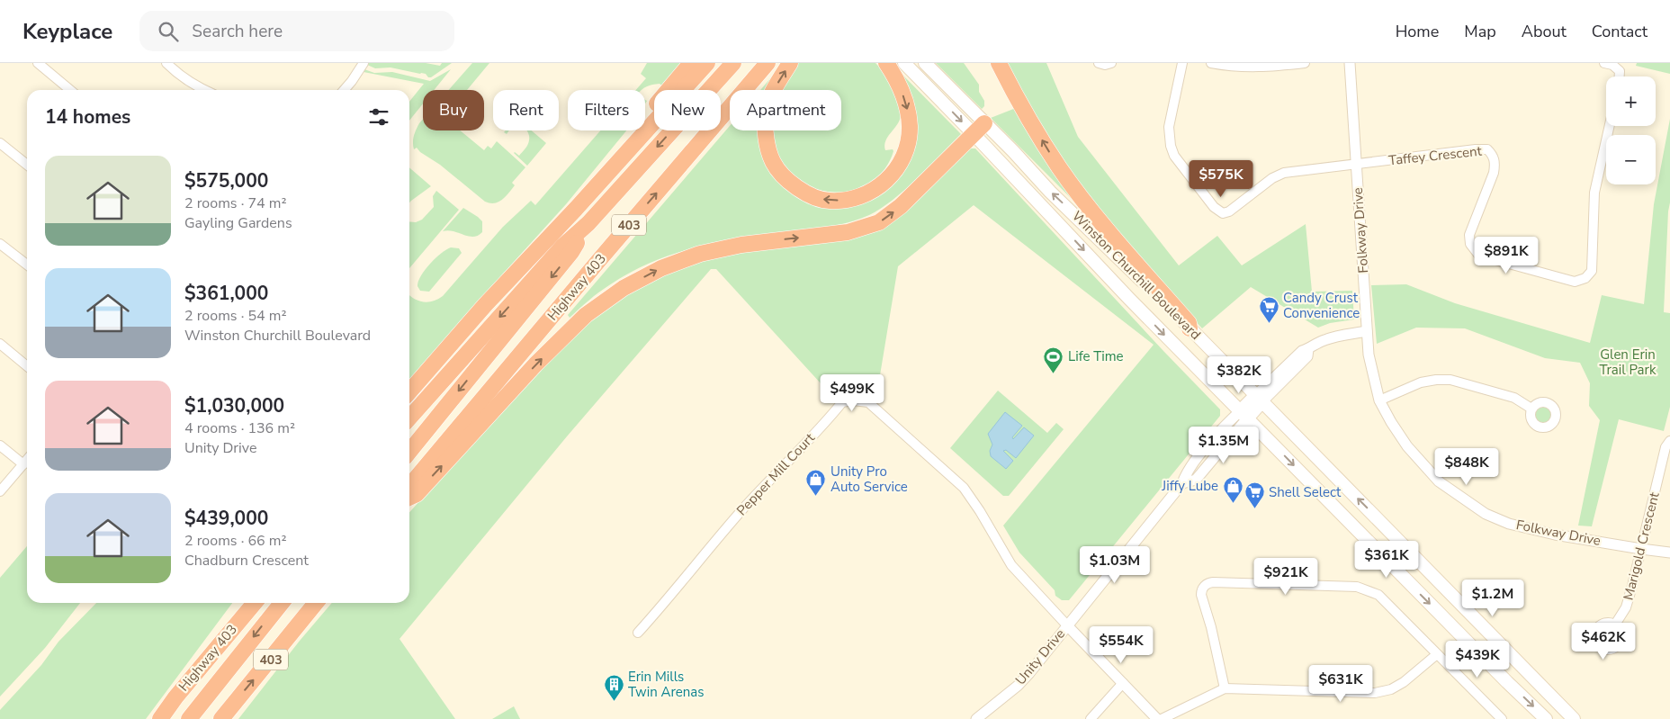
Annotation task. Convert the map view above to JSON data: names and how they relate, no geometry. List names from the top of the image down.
{
  "streets": {
    "highway": ["403", "Highway 403"],
    "main road": ["Winston Churchill Boulevard"],
    "street": [
      "Taffey Crescent",
      "Folkway Drive",
      "Pepper Mill Court",
      "Marigold Crescent",
      "Unity Drive"
    ]
  },
  "crossings": [
    ["Taffey Crescent", "Folkway Drive"],
    ["Folkway Drive", "Marigold Crescent"],
    ["Winston Churchill Boulevard", "Unity Drive"],
    ["Pepper Mill Court", "Unity Drive"]
  ],
  "parks": ["Glen Erin Trail Park"],
  "places": {
    "supermarket": ["Candy Crust Convenience", "Shell Select"],
    "sports": ["Life Time"],
    "shop": ["Unity Pro Auto Service", "Jiffy Lube"],
    "building": ["Erin Mills Twin Arenas"]
  },
  "page": {
    "header": "Keyplace",
    "search": "Search here",
    "nav": [
      "Home",
      "Map",
      "About",
      "Contact"
    ],
    "map_buttons": ["+", "−"],
    "chip": [
      "Buy",
      "Rent",
      "Filters",
      "New",
      "Apartment"
    ],
    "heading": "14 homes",
    "list": [
      {
        "name": "$575,000",
        "note": "2 rooms · 74 m² · Gayling Gardens"
      },
      {
        "name": "$361,000",
        "note": "2 rooms · 54 m² · Winston Churchill Boulevard"
      },
      {
        "name": "$1,030,000",
        "note": "4 rooms · 136 m² · Unity Drive"
      },
      {
        "name": "$439,000",
        "note": "2 rooms · 66 m² · Chadburn Crescent"
      }
    ],
    "price": [
      "$575K",
      "$891K",
      "$382K",
      "$499K",
      "$1.35M",
      "$848K",
      "$361K",
      "$1.03M",
      "$921K",
      "$1.2M",
      "$462K",
      "$554K",
      "$439K",
      "$631K"
    ]
  }
}
